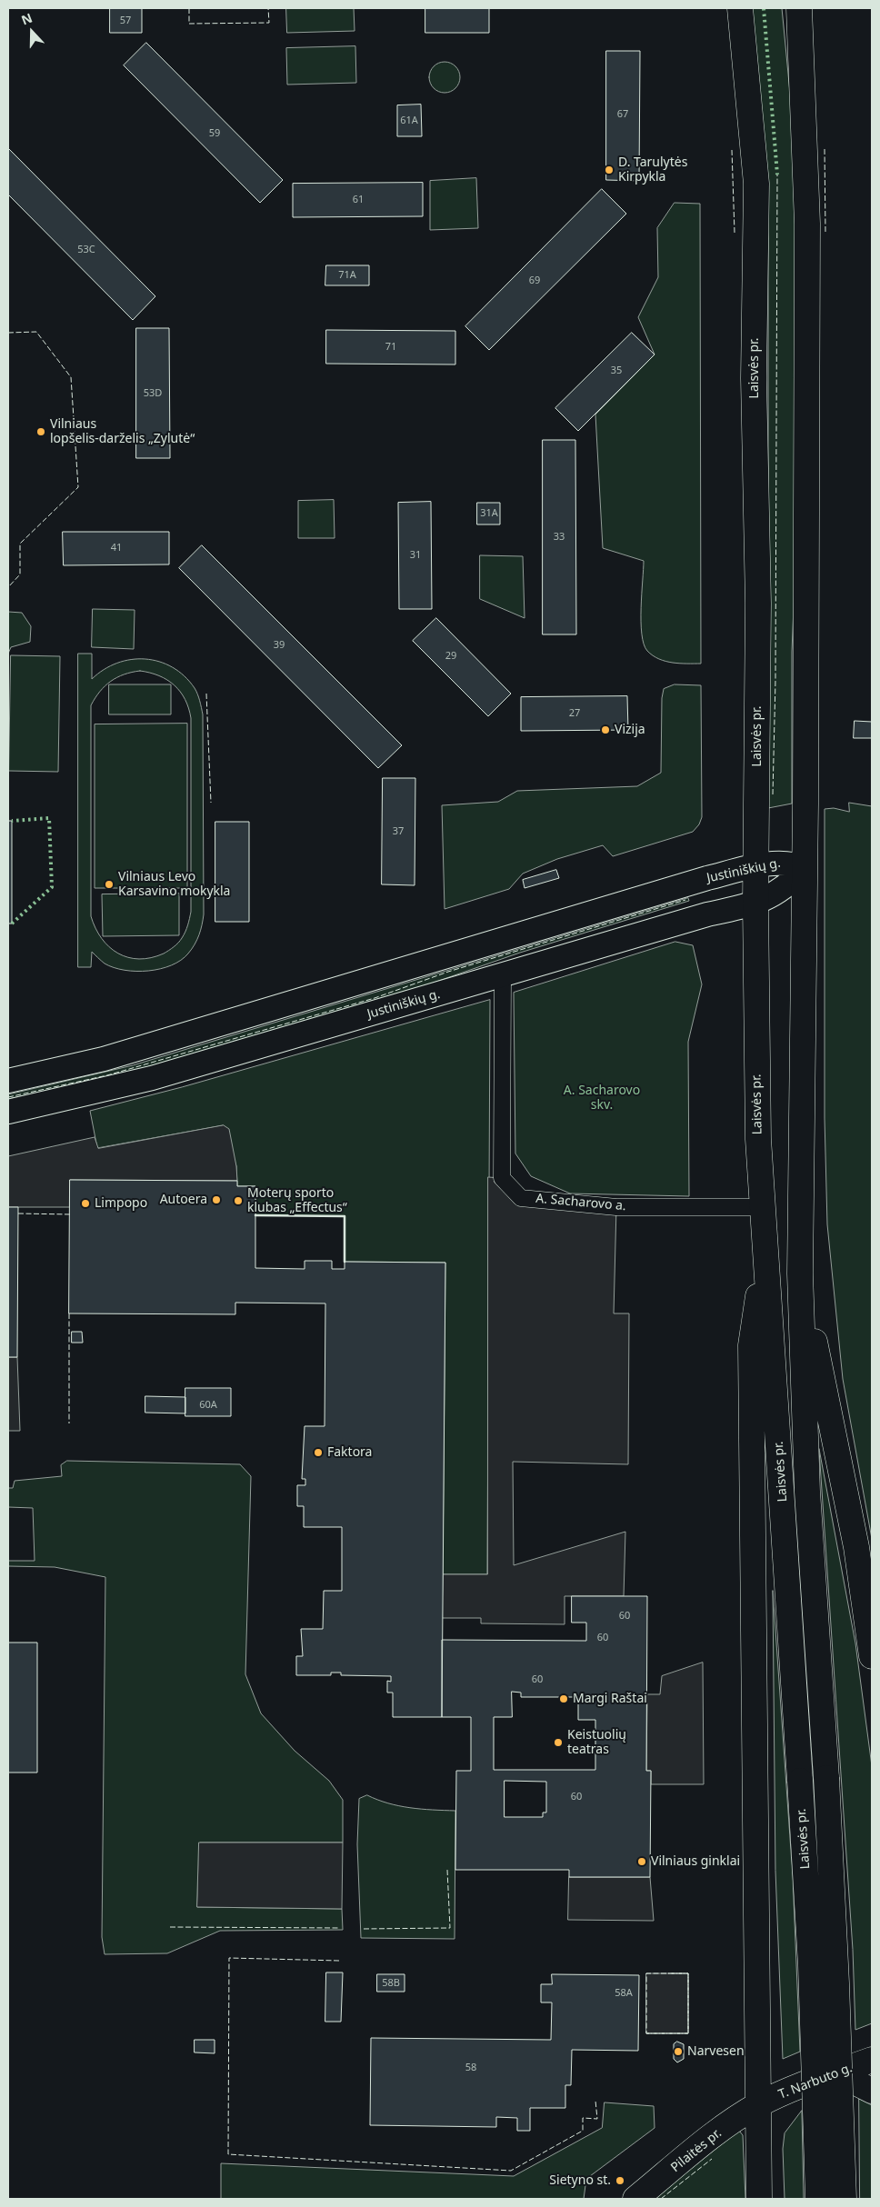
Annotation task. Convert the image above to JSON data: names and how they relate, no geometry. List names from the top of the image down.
{
  "streets": {
    "main road": [
      "Laisvės pr.",
      "Justiniškių g.",
      "T. Narbuto g.",
      "Pilaitės pr."
    ],
    "street": ["A. Sacharovo a."]
  },
  "crossings": [
    ["Laisvės pr.", "Justiniškių g."],
    ["Laisvės pr.", "A. Sacharovo a."],
    ["Justiniškių g.", "A. Sacharovo a."],
    ["T. Narbuto g.", "Pilaitės pr."]
  ],
  "parks": ["A. Sacharovo skv."],
  "places": [
    "D. Tarulytės Kirpykla",
    "Vilniaus lopšelis-darželis „Zylutė“",
    "Vizija",
    "Vilniaus Levo Karsavino mokykla",
    "Autoera",
    "Moterų sporto klubas „Effectus“",
    "Limpopo",
    "Faktora",
    "Margi Raštai",
    "Keistuolių teatras",
    "Vilniaus ginklai",
    "Narvesen",
    "Sietyno st."
  ],
  "house_numbers": [
    "57",
    "67",
    "61A",
    "59",
    "61",
    "53C",
    "71A",
    "69",
    "71",
    "35",
    "53D",
    "31A",
    "33",
    "41",
    "31",
    "39",
    "29",
    "27",
    "37",
    "60A",
    "60",
    "60",
    "60",
    "60",
    "58B",
    "58A",
    "58"
  ],
  "north": "top"
}
